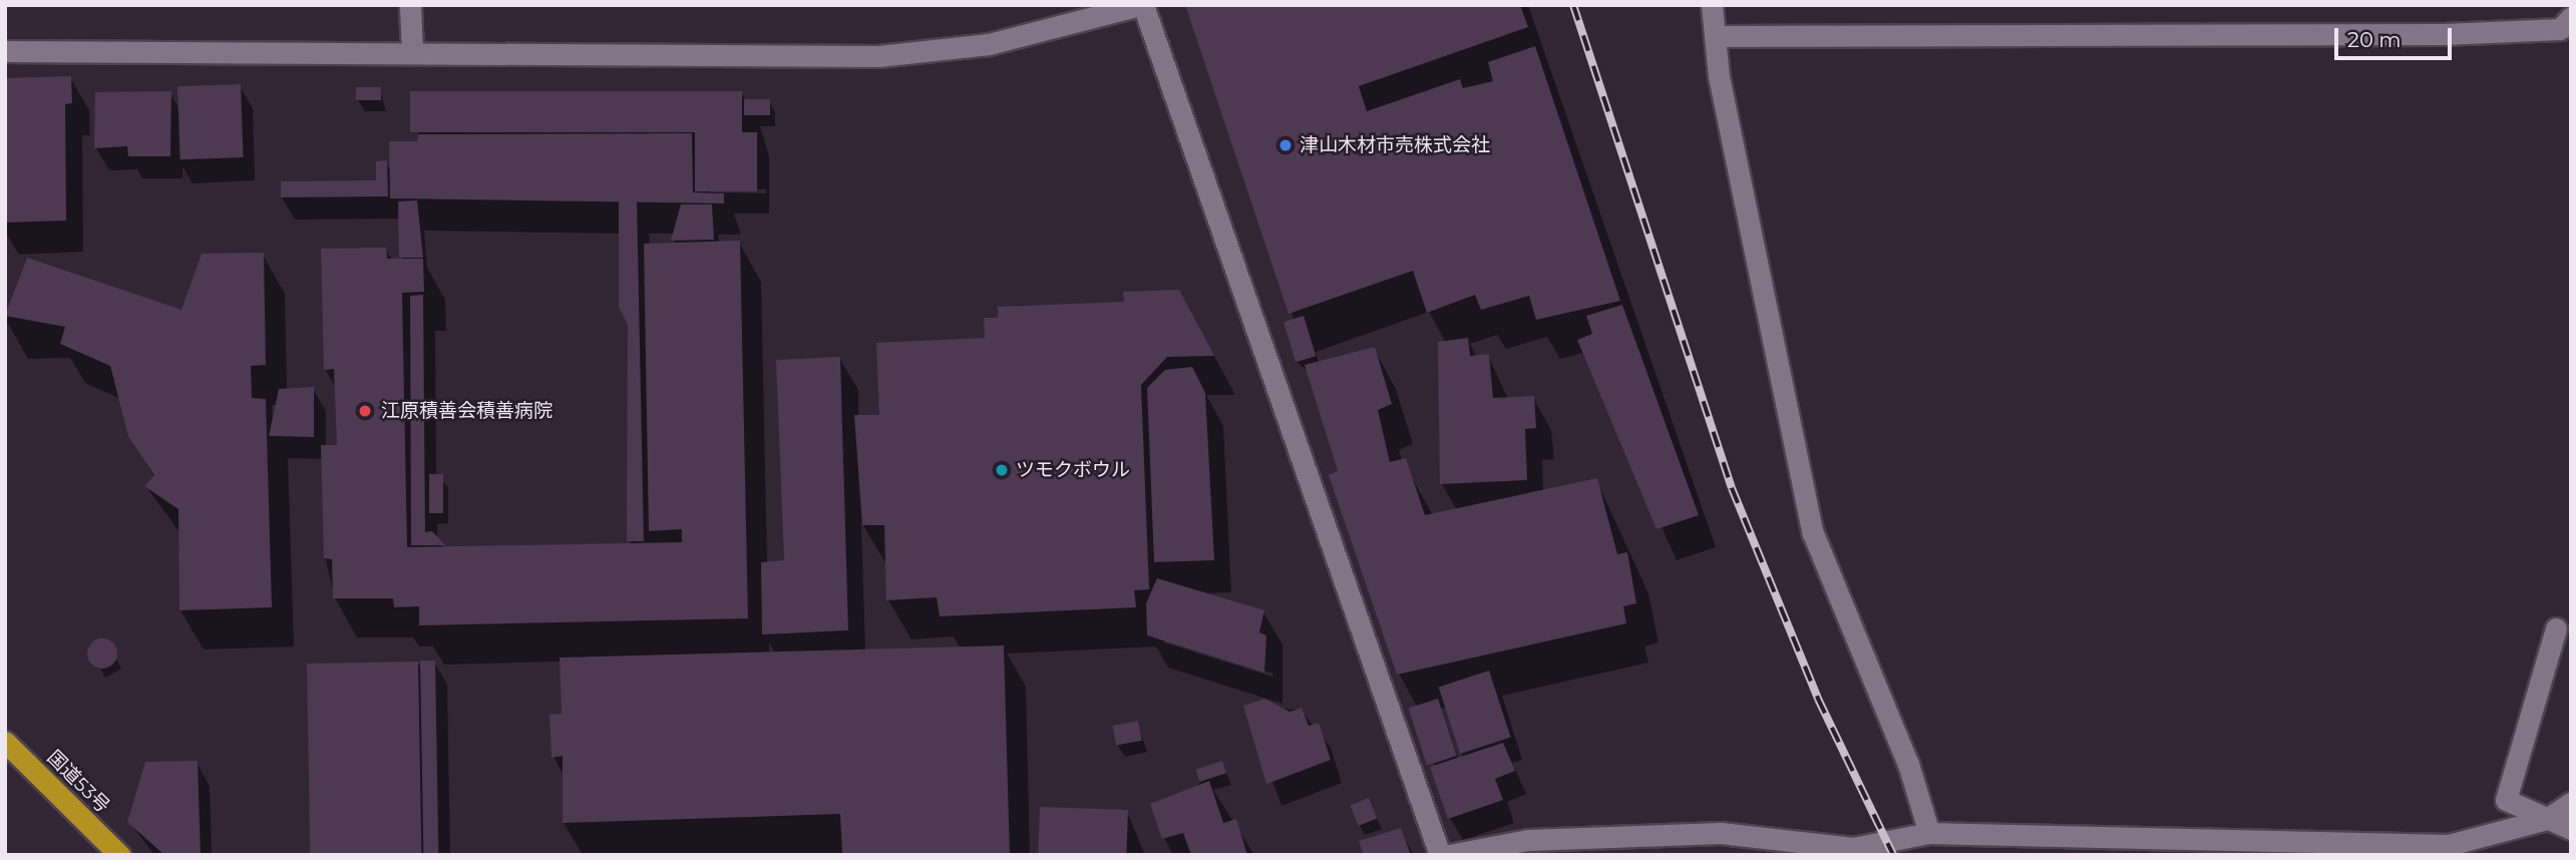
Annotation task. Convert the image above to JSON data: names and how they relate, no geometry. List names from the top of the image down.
{
  "streets": {
    "highway": ["国道53号"]
  },
  "places": ["津山木材市売株式会社", "江原積善会積善病院", "ツモクボウル"],
  "scale_bar": "20 m"
}
